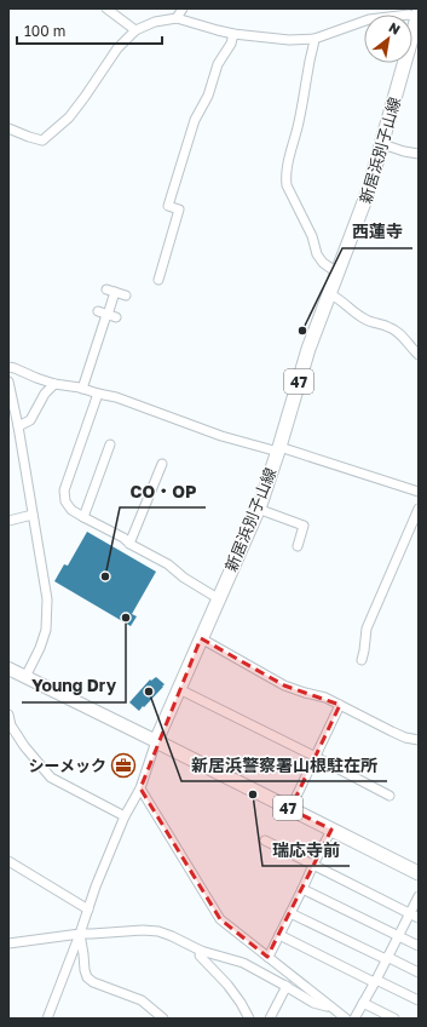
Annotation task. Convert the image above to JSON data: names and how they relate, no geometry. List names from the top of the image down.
{
  "streets": {
    "main road": ["新居浜別子山線", "47"]
  },
  "crossings": [
    ["新居浜別子山線", "47"]
  ],
  "places": {
    "other": [
      "西蓮寺",
      "CO・OP",
      "Young Dry",
      "新居浜警察署山根駐在所",
      "瑞応寺前"
    ],
    "office": ["シーメック"]
  },
  "scale_bar": "100 m",
  "north": "top right"
}
